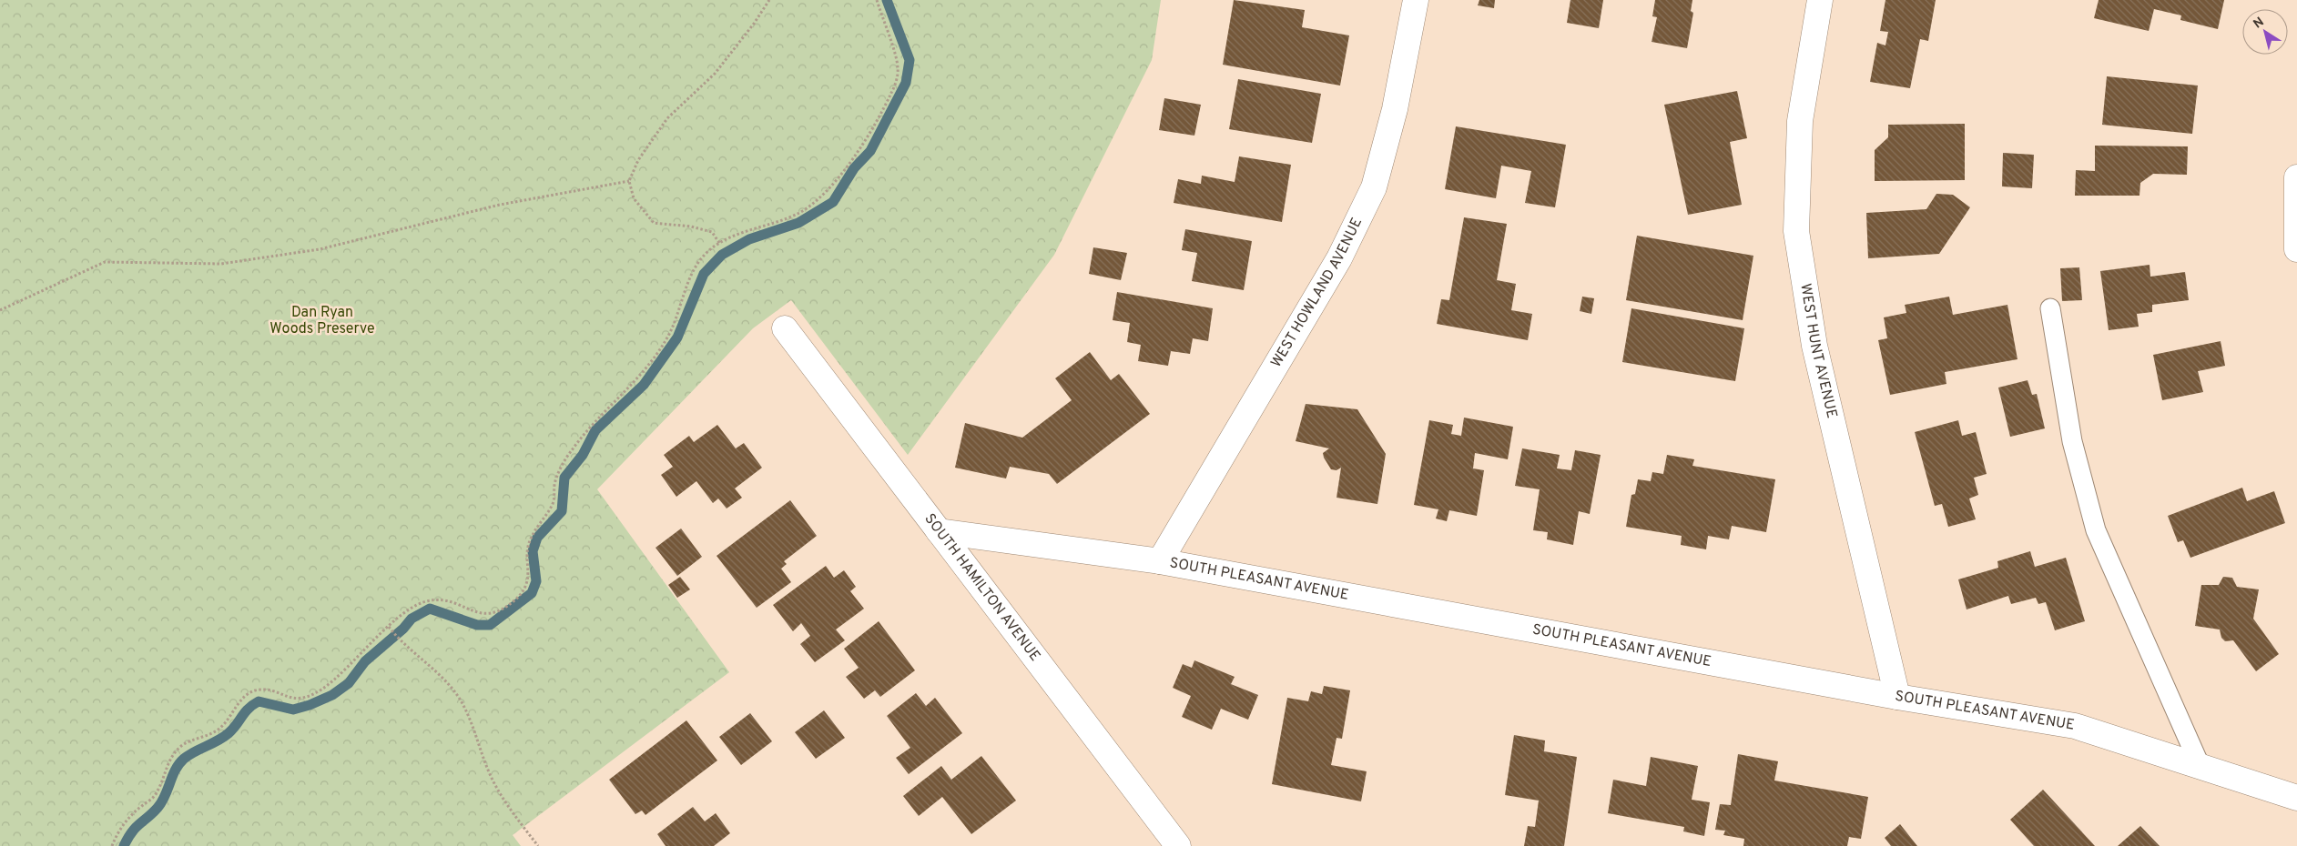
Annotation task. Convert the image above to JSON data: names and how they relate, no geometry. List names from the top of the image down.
{
  "streets": {
    "street": [
      "WEST HOWLAND AVENUE",
      "WEST HUNT AVENUE",
      "SOUTH PLEASANT AVENUE",
      "SOUTH HAMILTON AVENUE"
    ]
  },
  "crossings": [
    ["WEST HOWLAND AVENUE", "SOUTH PLEASANT AVENUE"],
    ["WEST HUNT AVENUE", "SOUTH PLEASANT AVENUE"],
    ["SOUTH PLEASANT AVENUE", "SOUTH HAMILTON AVENUE"]
  ],
  "parks": ["Dan Ryan Woods Preserve"],
  "north": "top left"
}
